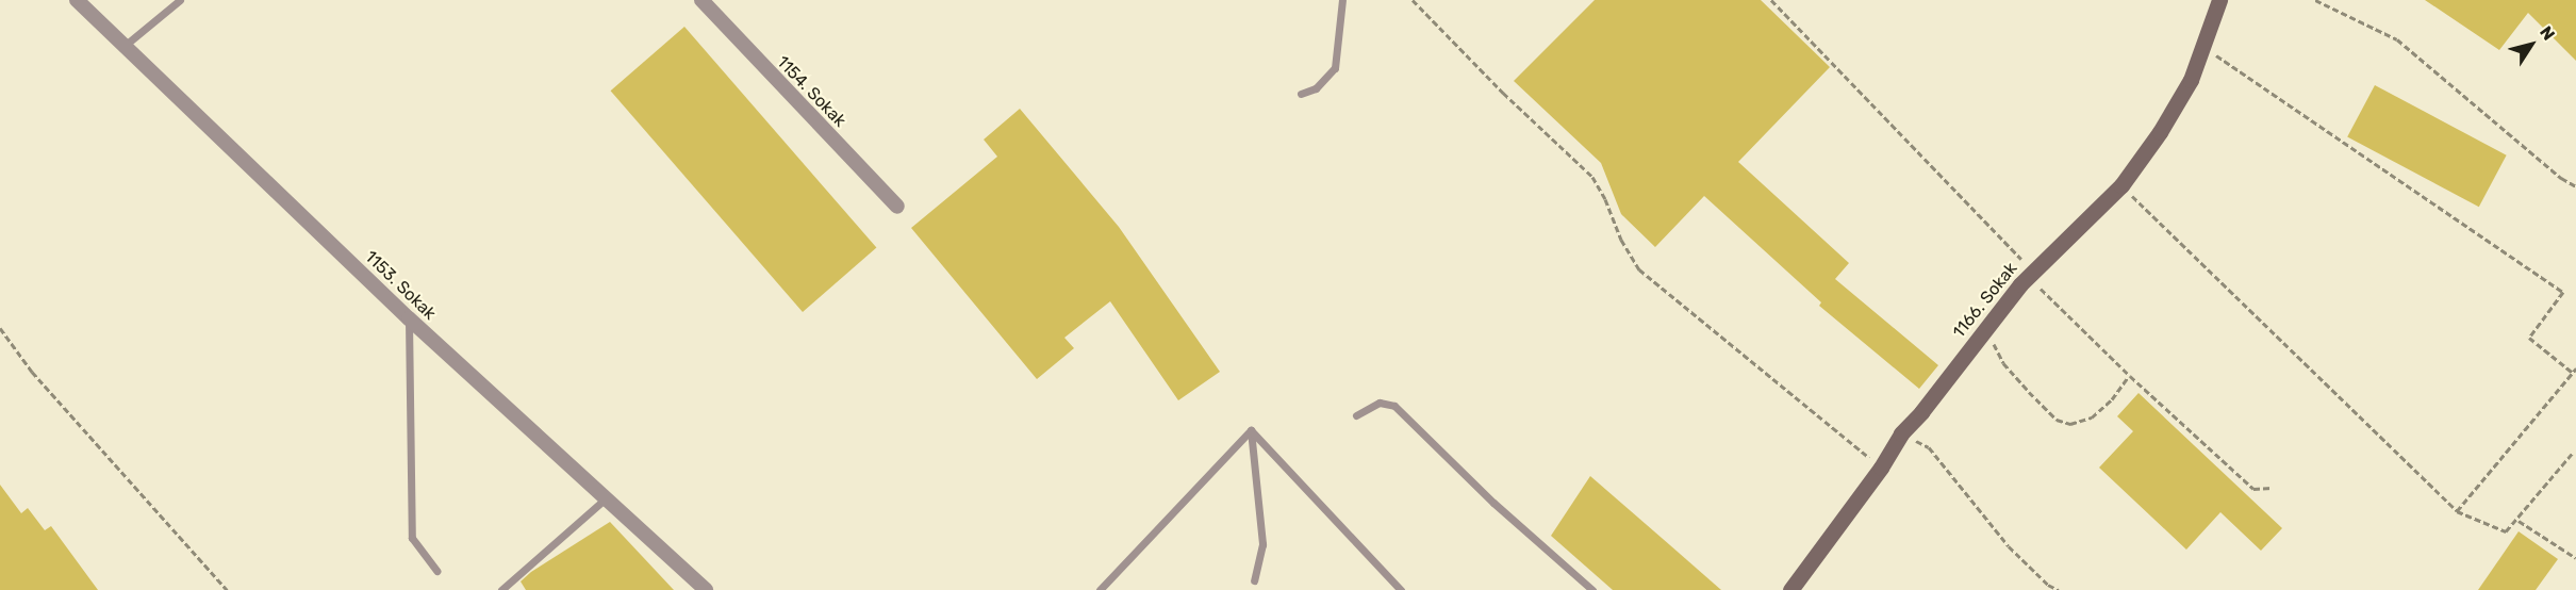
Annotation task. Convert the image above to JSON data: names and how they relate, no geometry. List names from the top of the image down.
{
  "streets": {
    "street": ["1154. Sokak", "1153. Sokak", "1166. Sokak"]
  },
  "north": "top right"
}
